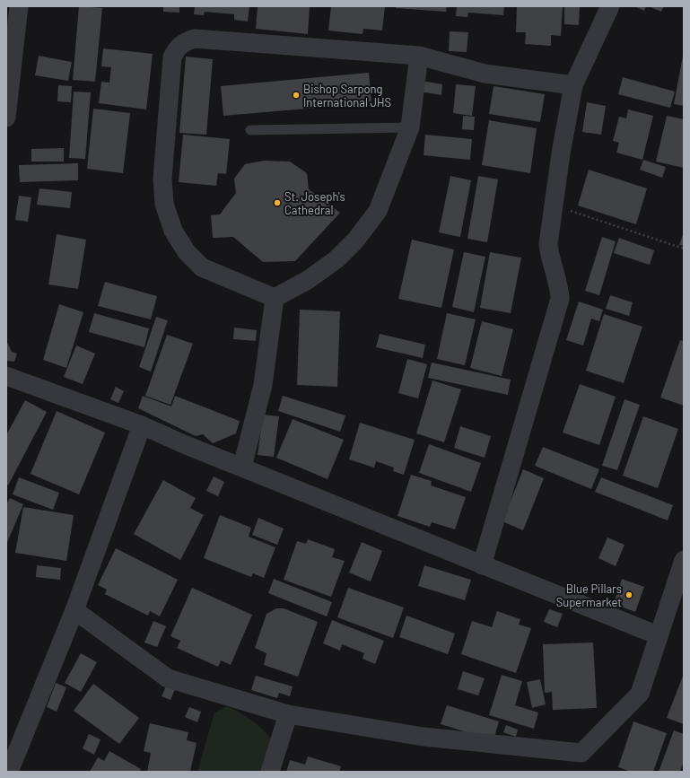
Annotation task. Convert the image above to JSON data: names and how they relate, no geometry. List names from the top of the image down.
{
  "places": ["Bishop Sarpong International JHS", "St. Joseph's Cathedral", "Blue Pillars Supermarket"]
}
